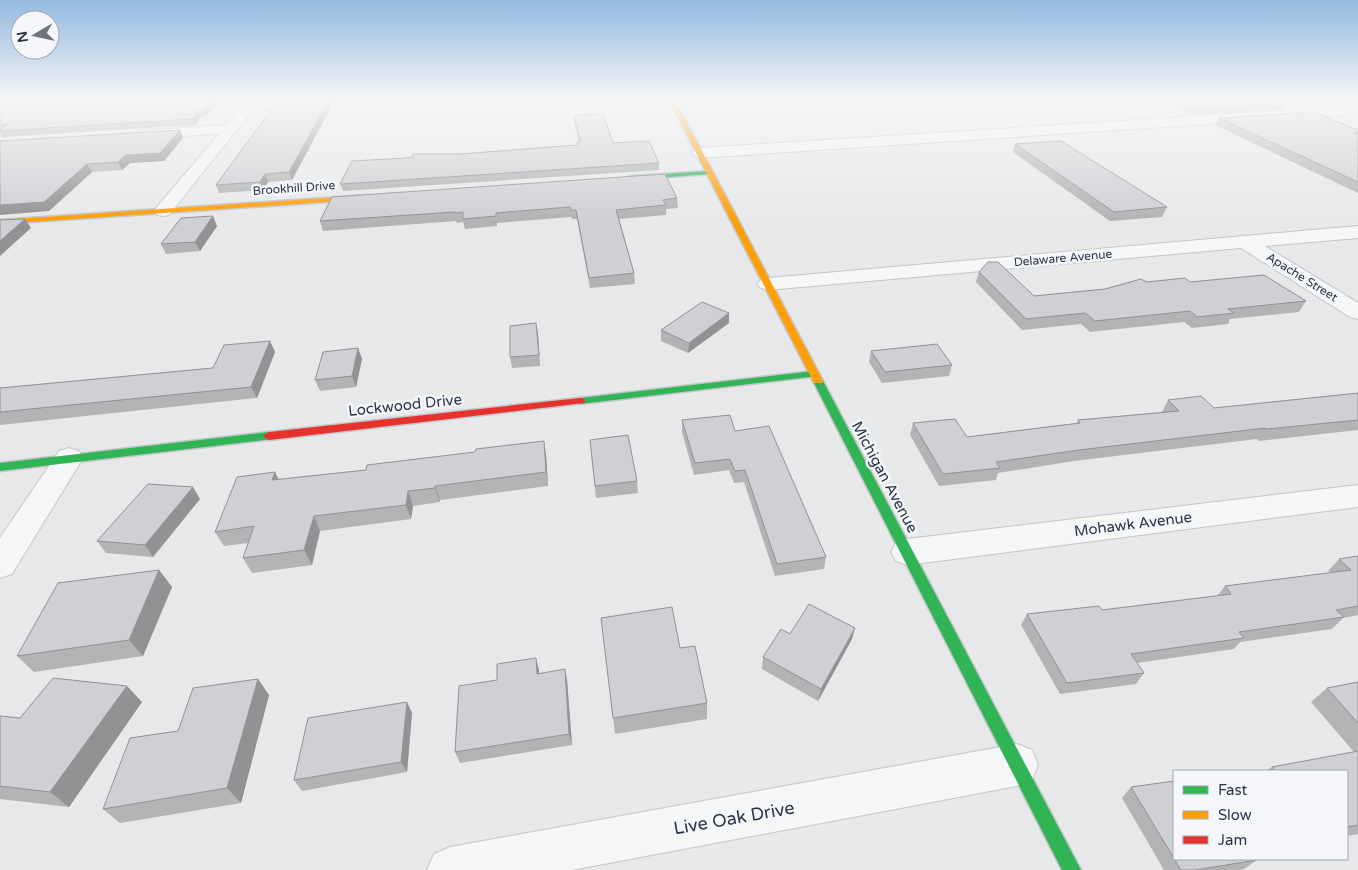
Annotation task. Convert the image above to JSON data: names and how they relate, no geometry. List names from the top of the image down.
{
  "streets": {
    "street": [
      "Brookhill Drive",
      "Delaware Avenue",
      "Apache Street",
      "Lockwood Drive",
      "Michigan Avenue",
      "Mohawk Avenue",
      "Live Oak Drive"
    ]
  },
  "crossings": [
    ["Delaware Avenue", "Apache Street"],
    ["Delaware Avenue", "Michigan Avenue"],
    ["Lockwood Drive", "Michigan Avenue"],
    ["Michigan Avenue", "Mohawk Avenue"],
    ["Michigan Avenue", "Live Oak Drive"]
  ],
  "legend": ["Fast", "Slow", "Jam"],
  "north": "left"
}
